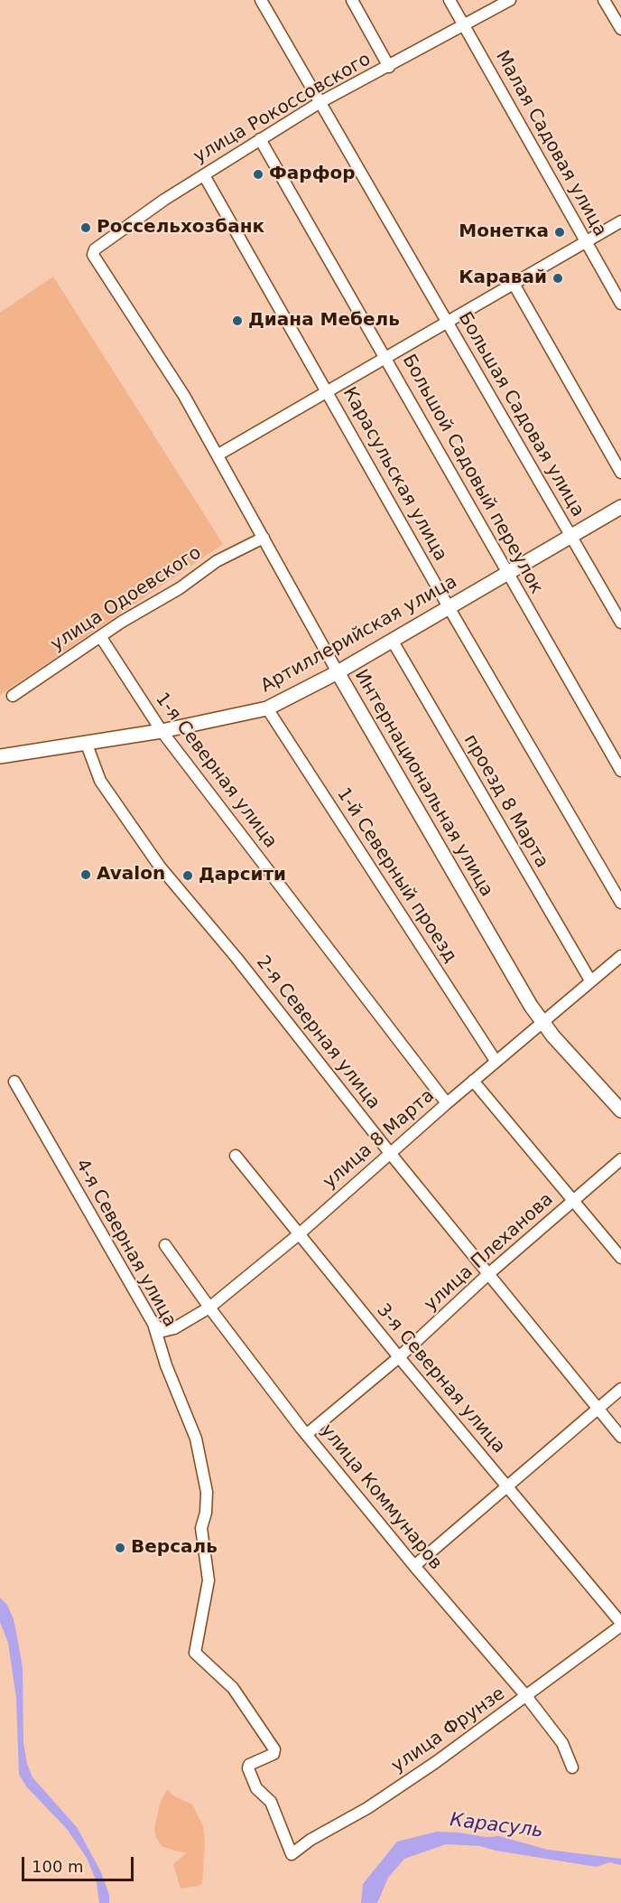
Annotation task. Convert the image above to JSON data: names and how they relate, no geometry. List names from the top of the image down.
{
  "streets": {
    "main road": ["Артиллерийская улица", "Интернациональная улица"],
    "street": [
      "улица Рокоссовского",
      "Малая Садовая улица",
      "Большая Садовая улица",
      "Карасульская улица",
      "Большой Садовый переулок",
      "улица Одоевского",
      "1-я Северная улица",
      "проезд 8 Марта",
      "1-й Северный проезд",
      "2-я Северная улица",
      "улица 8 Марта",
      "4-я Северная улица",
      "улица Плеханова",
      "3-я Северная улица",
      "улица Коммунаров",
      "улица Фрунзе"
    ]
  },
  "crossings": [
    ["улица Рокоссовского", "Малая Садовая улица"],
    ["улица Рокоссовского", "Большая Садовая улица"],
    ["улица Рокоссовского", "Карасульская улица"],
    ["улица Рокоссовского", "Большой Садовый переулок"],
    ["улица Рокоссовского", "Интернациональная улица"],
    ["Большая Садовая улица", "Артиллерийская улица"],
    ["Карасульская улица", "Артиллерийская улица"],
    ["Большой Садовый переулок", "Артиллерийская улица"],
    ["улица Одоевского", "1-я Северная улица"],
    ["улица Одоевского", "Интернациональная улица"],
    ["Артиллерийская улица", "1-я Северная улица"],
    ["Артиллерийская улица", "Интернациональная улица"],
    ["Артиллерийская улица", "проезд 8 Марта"],
    ["Артиллерийская улица", "1-й Северный проезд"],
    ["Артиллерийская улица", "2-я Северная улица"],
    ["1-я Северная улица", "улица 8 Марта"],
    ["Интернациональная улица", "улица 8 Марта"],
    ["проезд 8 Марта", "улица 8 Марта"],
    ["1-й Северный проезд", "улица 8 Марта"],
    ["2-я Северная улица", "улица 8 Марта"],
    ["2-я Северная улица", "улица Плеханова"],
    ["улица 8 Марта", "4-я Северная улица"],
    ["улица 8 Марта", "3-я Северная улица"],
    ["улица 8 Марта", "улица Коммунаров"],
    ["4-я Северная улица", "улица Фрунзе"],
    ["улица Плеханова", "3-я Северная улица"],
    ["улица Плеханова", "улица Коммунаров"],
    ["3-я Северная улица", "улица Фрунзе"],
    ["улица Коммунаров", "улица Фрунзе"]
  ],
  "water": ["Карасуль"],
  "places": [
    "Фарфор",
    "Россельхозбанк",
    "Монетка",
    "Каравай",
    "Диана Мебель",
    "Avalon",
    "Дарсити",
    "Версаль"
  ],
  "scale_bar": "100 m"
}
